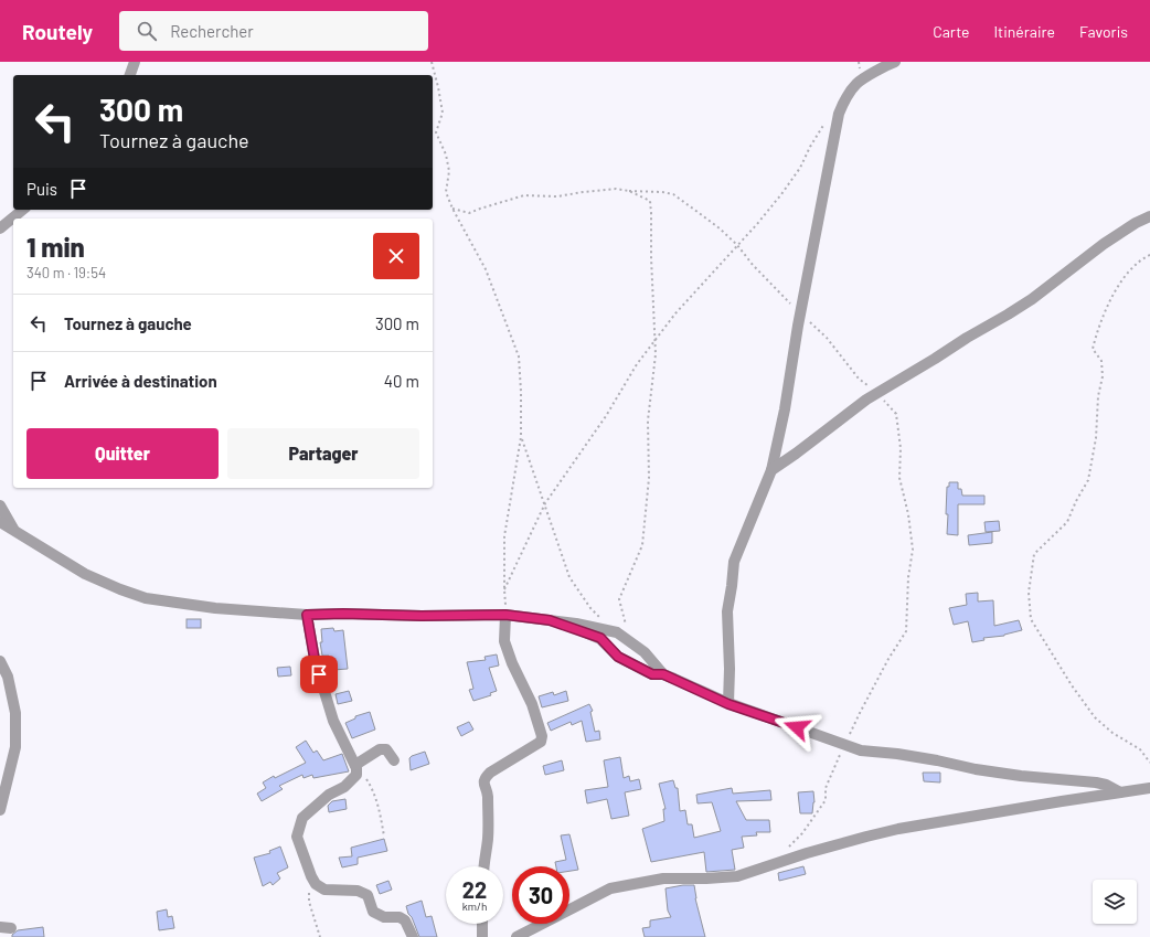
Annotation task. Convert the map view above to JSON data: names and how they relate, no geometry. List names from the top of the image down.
{
  "page": {
    "header": "Routely",
    "search": "Rechercher",
    "nav": ["Carte", "Itinéraire", "Favoris"],
    "turn": ["300 m", "Tournez à gauche"],
    "then": "Puis",
    "heading": ["1 min", "340 m · 19:54"],
    "list": [
      {
        "name": "Tournez à gauche",
        "value": "300 m"
      },
      {
        "name": "Arrivée à destination",
        "value": "40 m"
      }
    ],
    "buttons": ["Quitter", "Partager"],
    "speed": "22 km/h",
    "limit": "30"
  }
}
